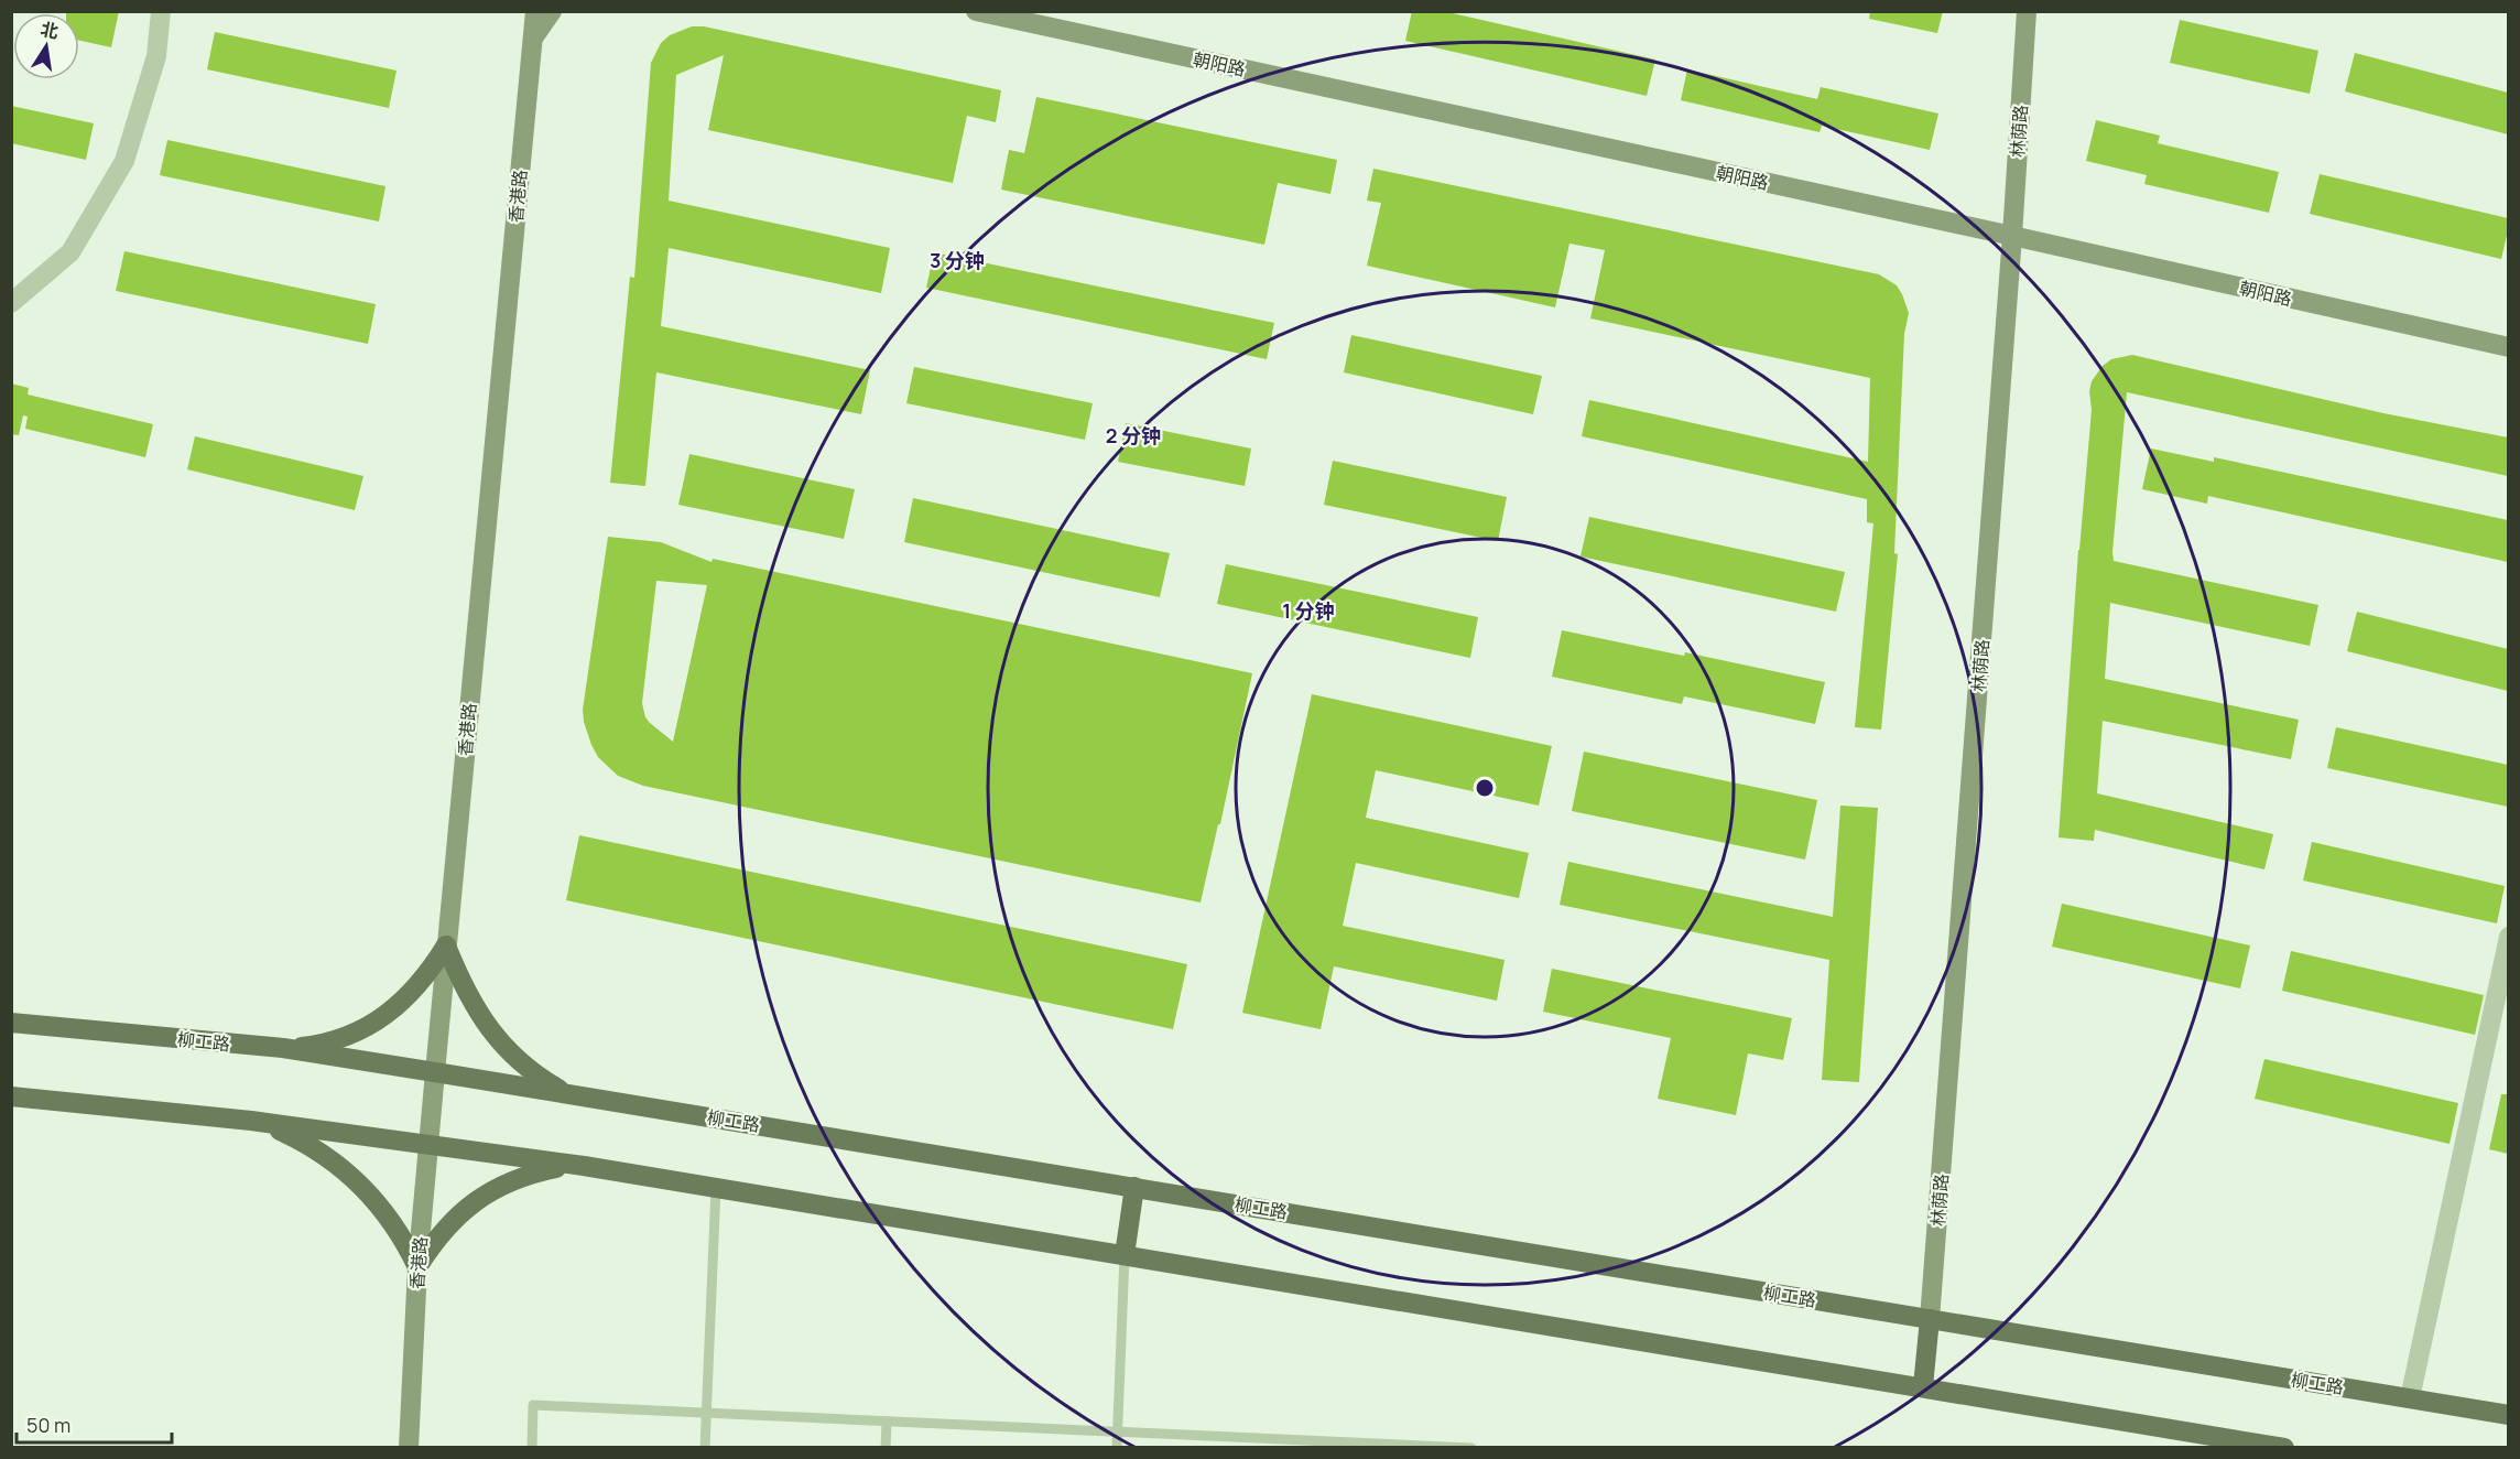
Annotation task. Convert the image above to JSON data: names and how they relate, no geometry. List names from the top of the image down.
{
  "streets": {
    "main road": ["柳工路"],
    "street": ["朝阳路", "林荫路", "香港路"]
  },
  "crossings": [
    ["朝阳路", "林荫路"],
    ["林荫路", "柳工路"],
    ["香港路", "柳工路"]
  ],
  "scale_bar": "50 m",
  "north": "top",
  "rings": ["3 分钟", "2 分钟", "1 分钟"]
}
